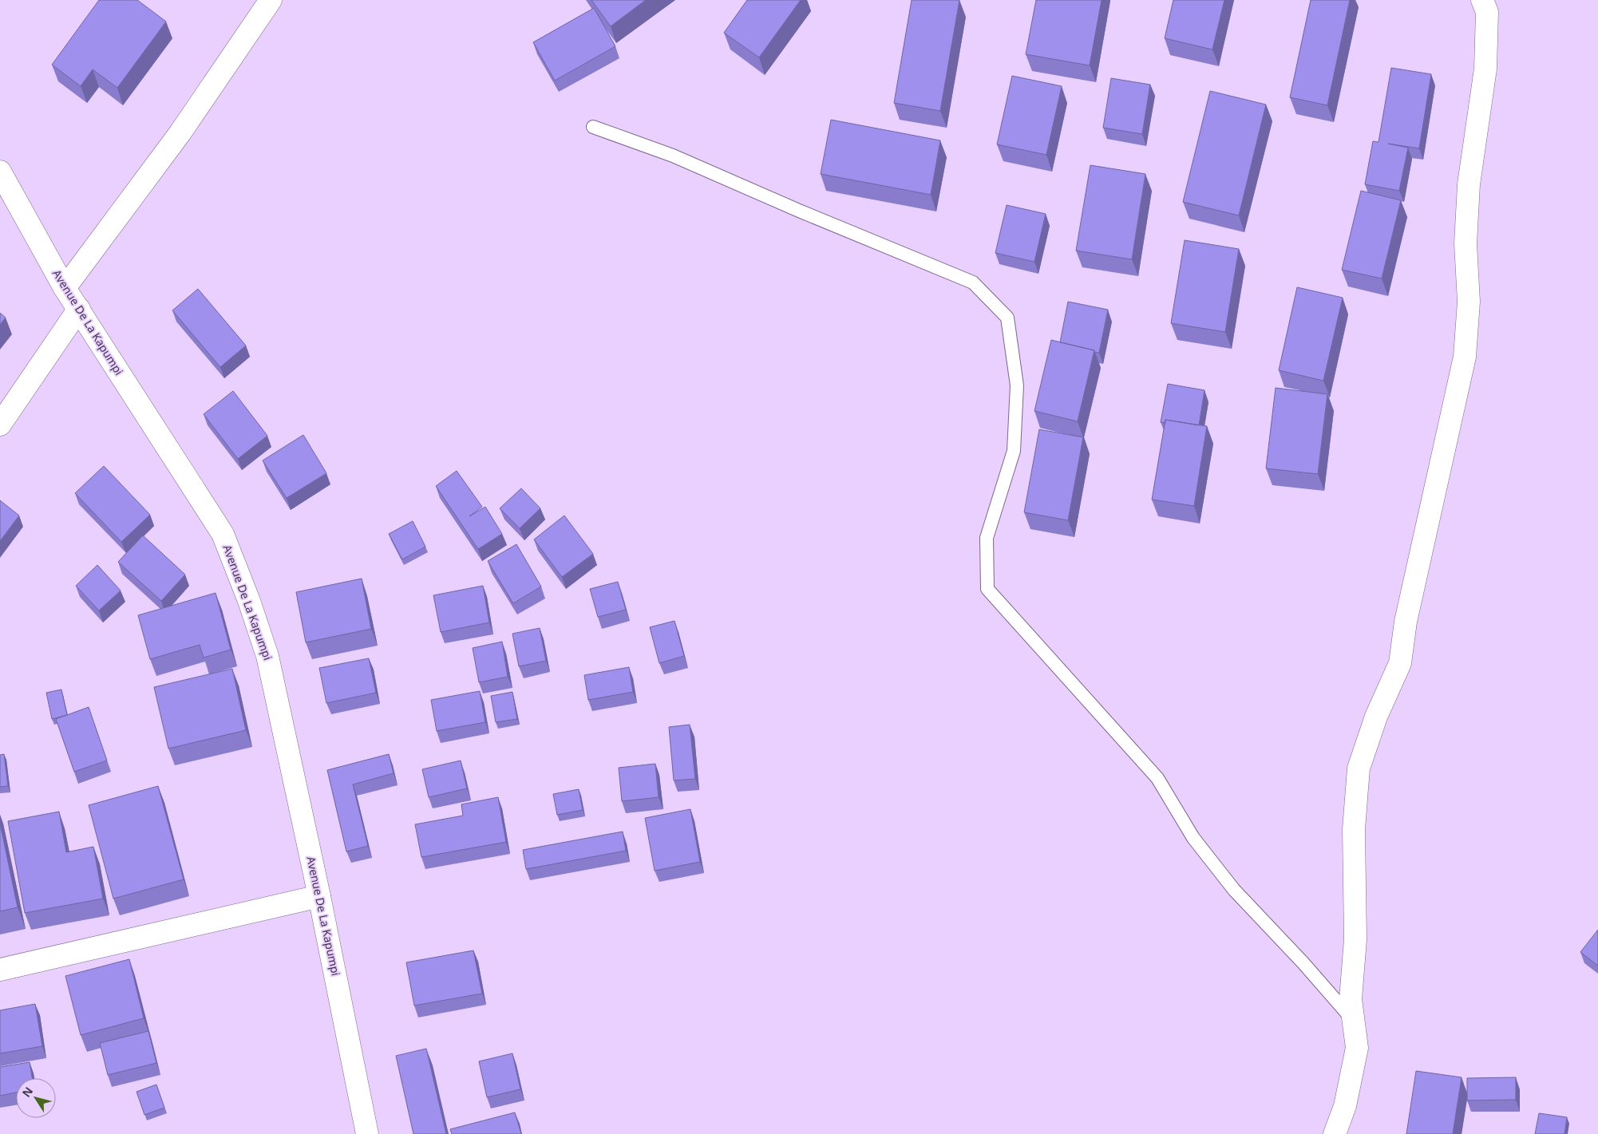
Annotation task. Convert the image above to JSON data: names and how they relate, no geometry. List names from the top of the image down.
{
  "streets": {
    "street": ["Avenue De La Kapumpi"]
  },
  "north": "top left"
}
